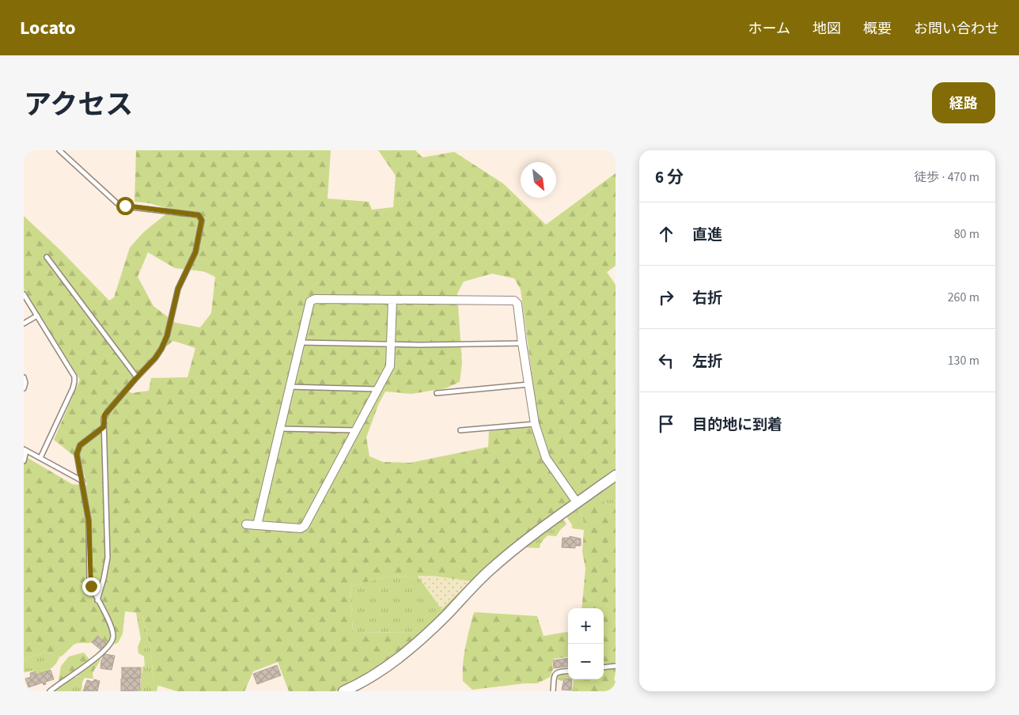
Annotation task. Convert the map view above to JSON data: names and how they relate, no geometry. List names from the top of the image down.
{
  "north": "bottom right",
  "page": {
    "header": "Locato",
    "nav": [
      "ホーム",
      "地図",
      "概要",
      "お問い合わせ"
    ],
    "title": "アクセス",
    "buttons": "経路",
    "heading": ["6 分", "徒歩 · 470 m"],
    "list": [
      ["直進", "80 m"],
      ["右折", "260 m"],
      ["左折", "130 m"],
      "目的地に到着"
    ],
    "map_buttons": ["+", "−"]
  }
}
